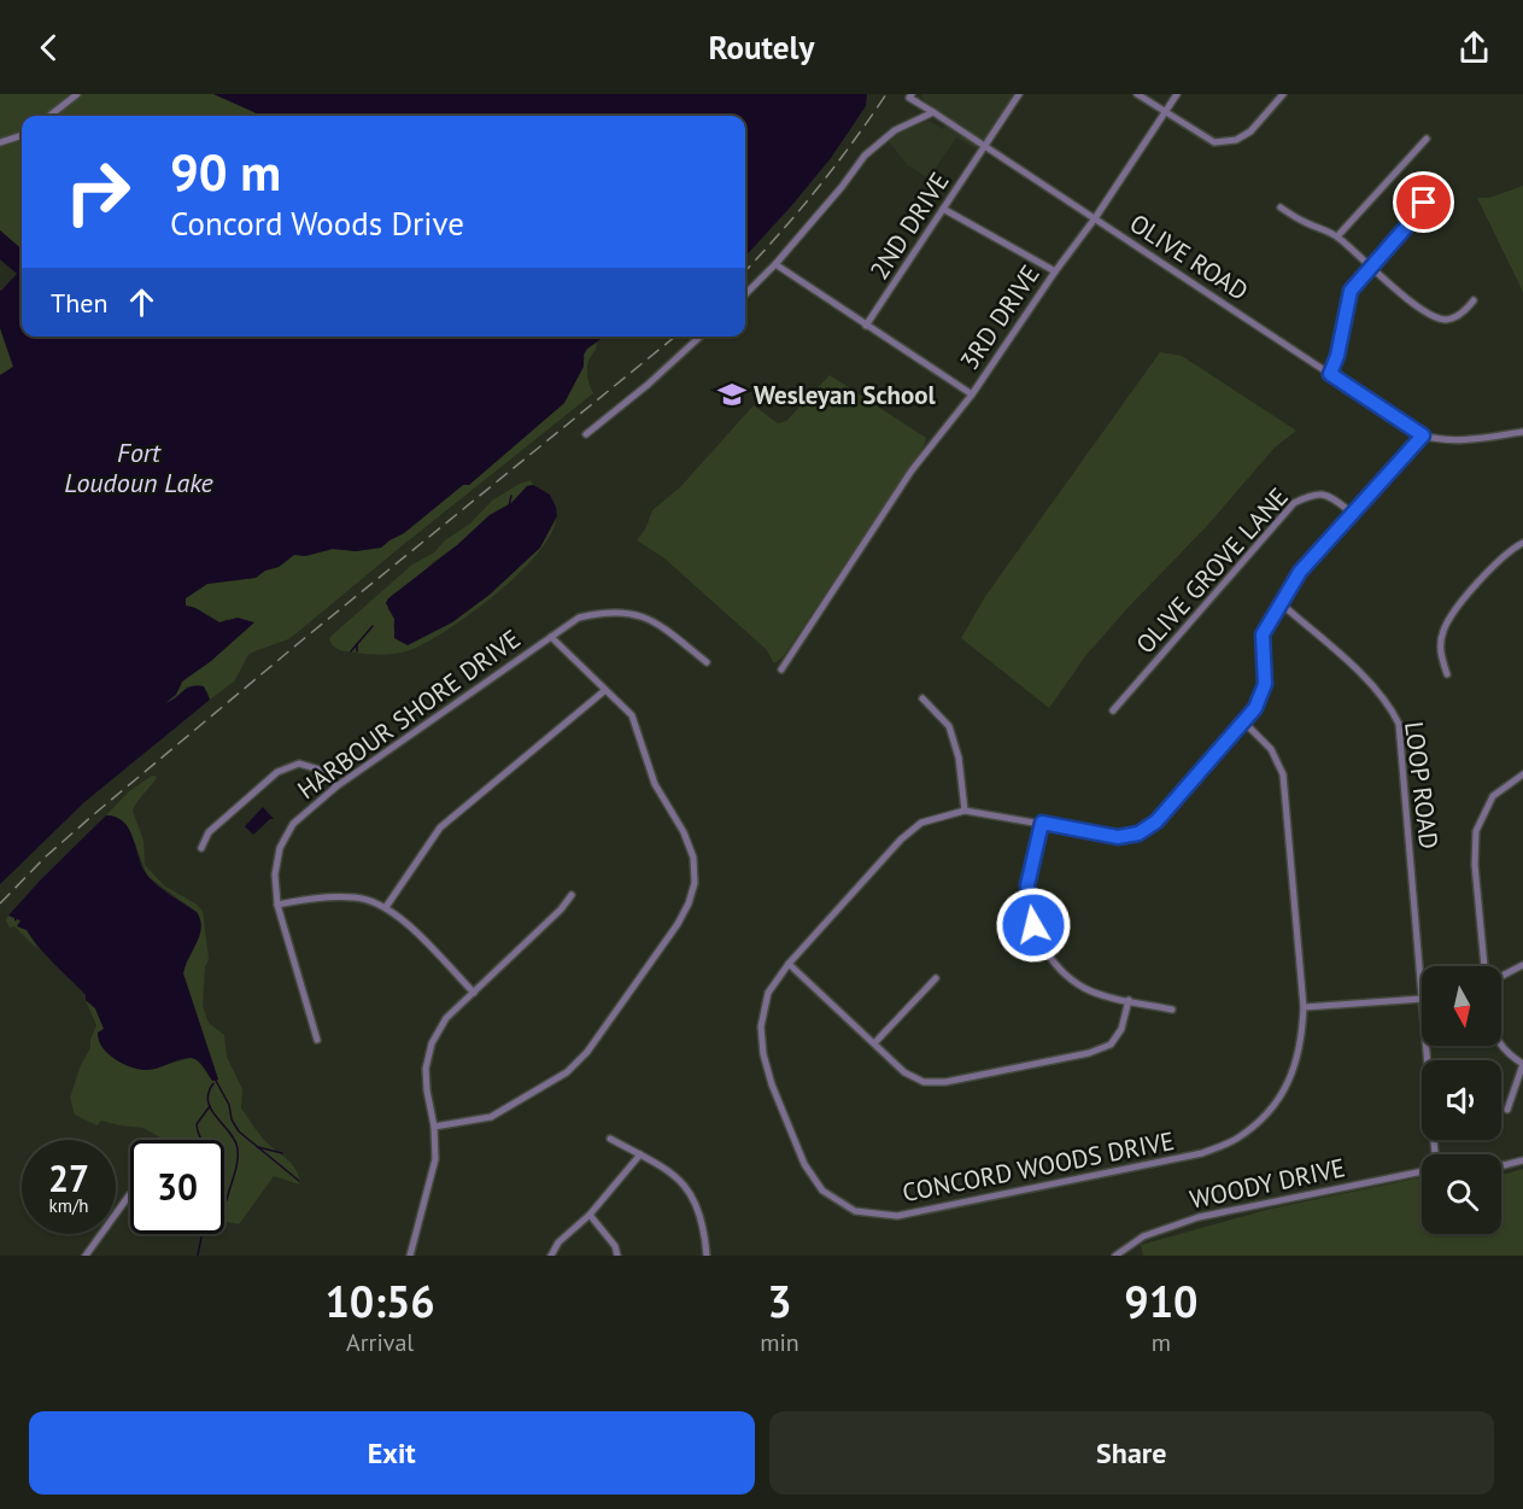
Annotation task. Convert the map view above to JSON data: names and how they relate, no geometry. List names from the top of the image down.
{
  "streets": {
    "street": [
      "2ND DRIVE",
      "OLIVE ROAD",
      "3RD DRIVE",
      "OLIVE GROVE LANE",
      "HARBOUR SHORE DRIVE",
      "LOOP ROAD",
      "CONCORD WOODS DRIVE",
      "WOODY DRIVE"
    ]
  },
  "crossings": [
    ["2ND DRIVE", "OLIVE ROAD"],
    ["OLIVE ROAD", "3RD DRIVE"],
    ["LOOP ROAD", "CONCORD WOODS DRIVE"]
  ],
  "water": ["Fort Loudoun Lake"],
  "places": {
    "school or university": ["Wesleyan School"]
  },
  "north": "bottom",
  "page": {
    "header": "Routely",
    "turn": ["90 m", "Concord Woods Drive"],
    "then": "Then",
    "speed": "27 km/h",
    "limit": "30",
    "eta": [
      "10:56",
      "Arrival",
      "3",
      "min",
      "910",
      "m"
    ],
    "buttons": ["Exit", "Share"]
  }
}
